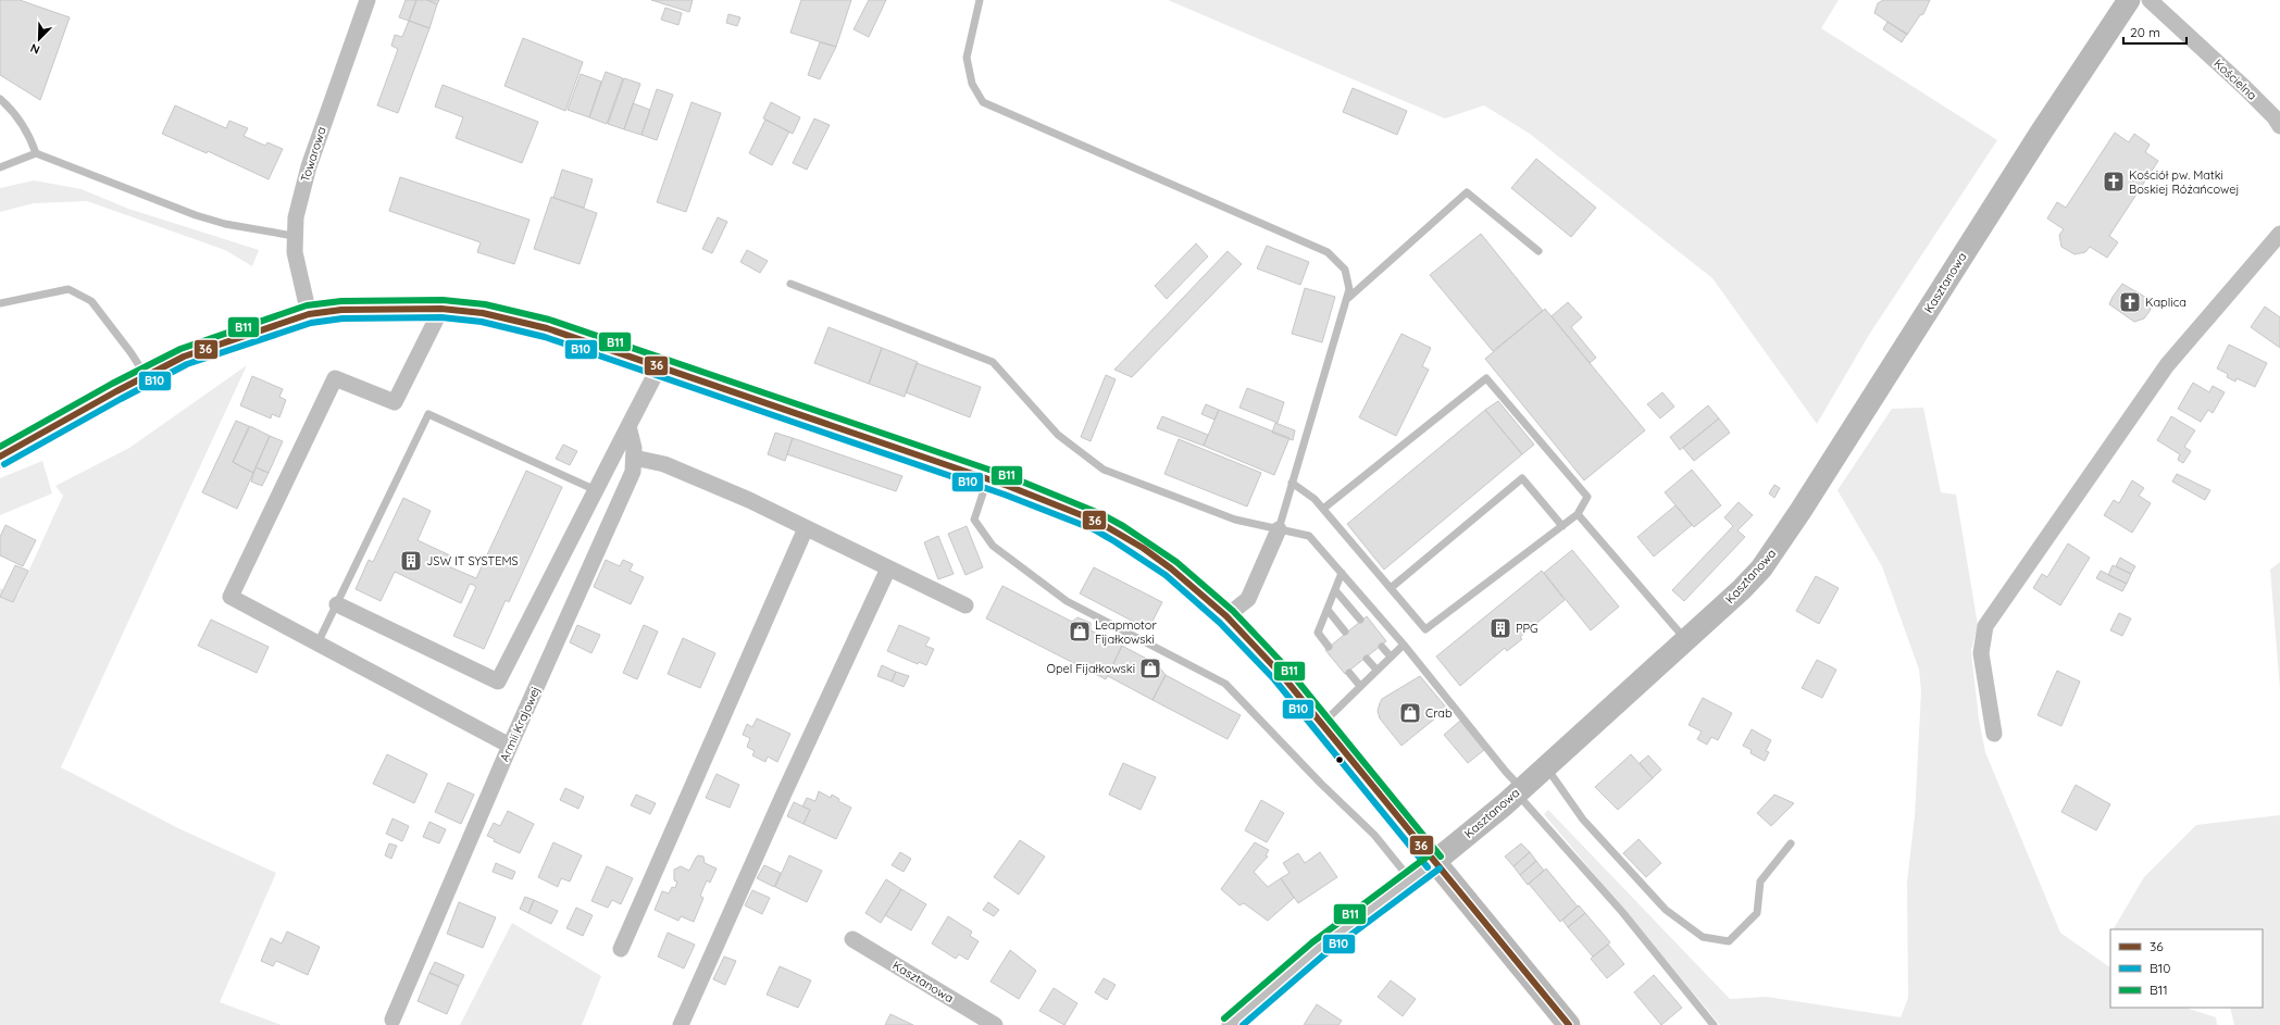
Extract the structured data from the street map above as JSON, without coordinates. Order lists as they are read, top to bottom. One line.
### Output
{"streets":{"street":["Kościelna","Towarowa","Kasztanowa","Armii Krajowej"]},"places":{"church":["Kościół pw. Matki Boskiej Różańcowej","Kaplica"],"building":["JSW IT SYSTEMS","PPG"],"shop":["Leapmotor Fijałkowski","Opel Fijałkowski","Crab"]},"lines":["transit line B11","transit line 36","transit line B10"],"legend":["36","B10","B11"],"scale_bar":"20 m","north":"bottom left"}
